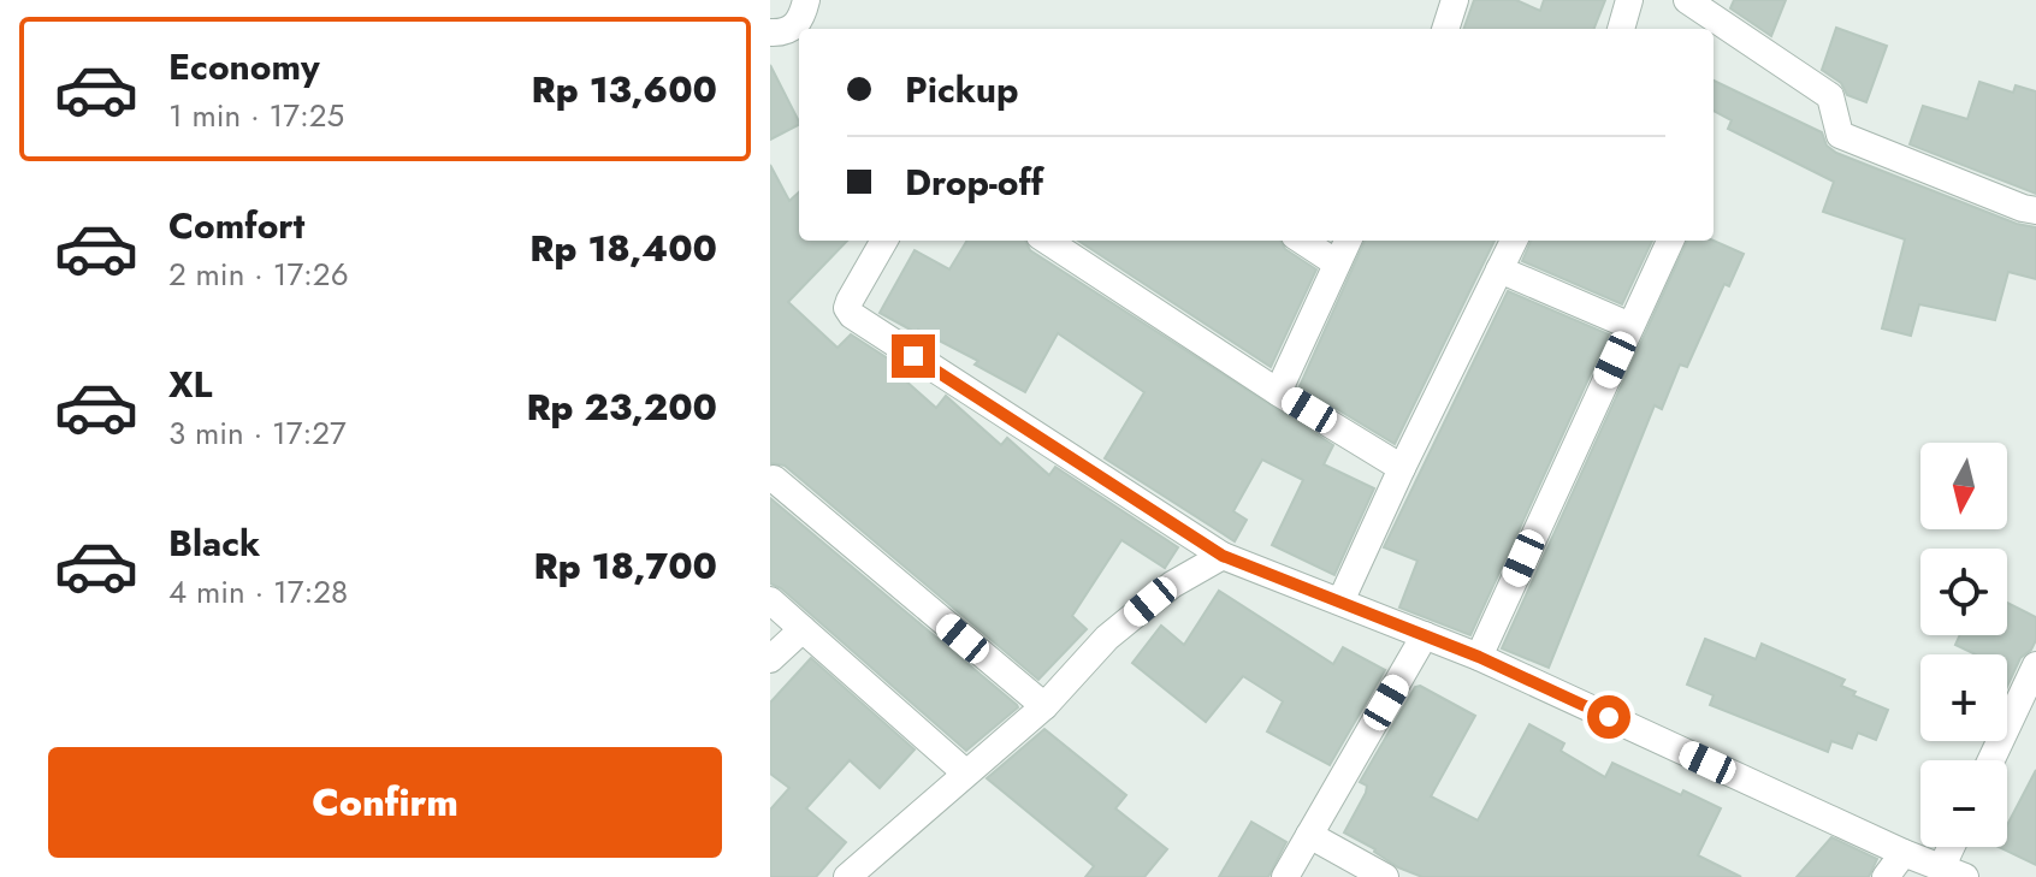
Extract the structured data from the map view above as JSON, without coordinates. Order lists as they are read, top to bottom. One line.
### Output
{"north":"bottom","page":{"list":[{"name":"Economy","note":"1 min · 17:25","value":"Rp 13,600"},{"name":"Comfort","note":"2 min · 17:26","value":"Rp 18,400"},{"name":"XL","note":"3 min · 17:27","value":"Rp 23,200"},{"name":"Black","note":"4 min · 17:28","value":"Rp 18,700"}],"banner":["Pickup","Drop-off"],"map_buttons":["+","−"],"buttons":"Confirm"}}
